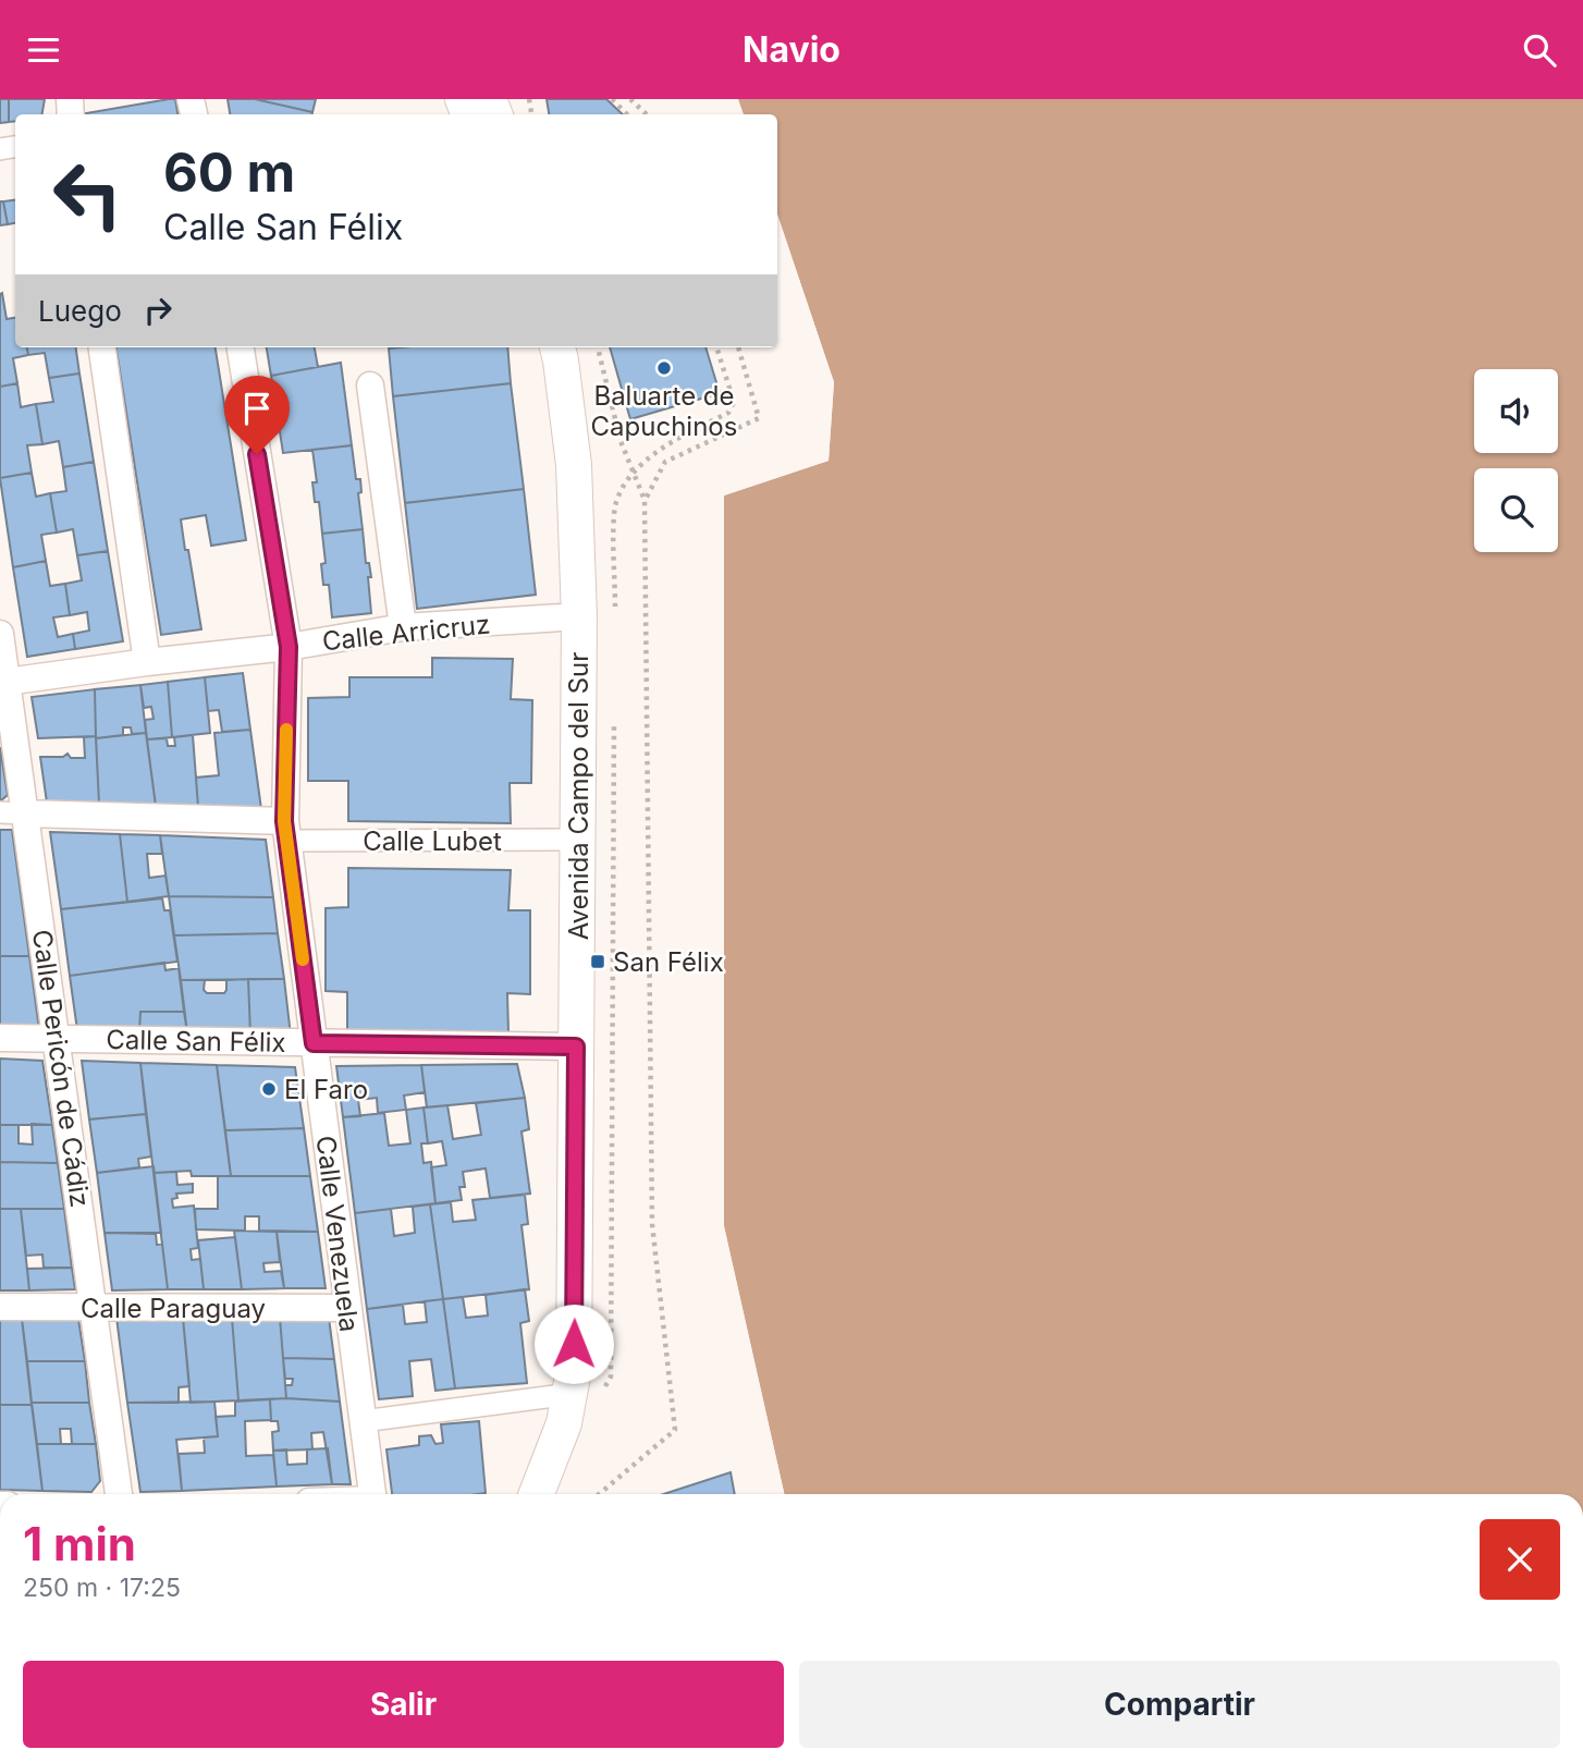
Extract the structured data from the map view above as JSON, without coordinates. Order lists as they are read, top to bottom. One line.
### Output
{"streets":{"street":["Calle Arricruz","Avenida Campo del Sur","Calle Lubet","Calle San Félix","Calle Pericón de Cádiz","Calle Venezuela","Calle Paraguay"]},"crossings":[["Calle Arricruz","Avenida Campo del Sur"],["Calle Arricruz","Calle Pericón de Cádiz"],["Calle Arricruz","Calle Venezuela"],["Avenida Campo del Sur","Calle Lubet"],["Avenida Campo del Sur","Calle San Félix"],["Calle Lubet","Calle Pericón de Cádiz"],["Calle Lubet","Calle Venezuela"],["Calle San Félix","Calle Pericón de Cádiz"],["Calle San Félix","Calle Venezuela"],["Calle Pericón de Cádiz","Calle Paraguay"],["Calle Venezuela","Calle Paraguay"]],"places":{"other":["Baluarte de Capuchinos","El Faro"],"transit":["San Félix"]},"page":{"header":"Navio","turn":["60 m","Calle San Félix"],"then":"Luego","heading":["1 min","250 m · 17:25"],"buttons":["Salir","Compartir"]}}
